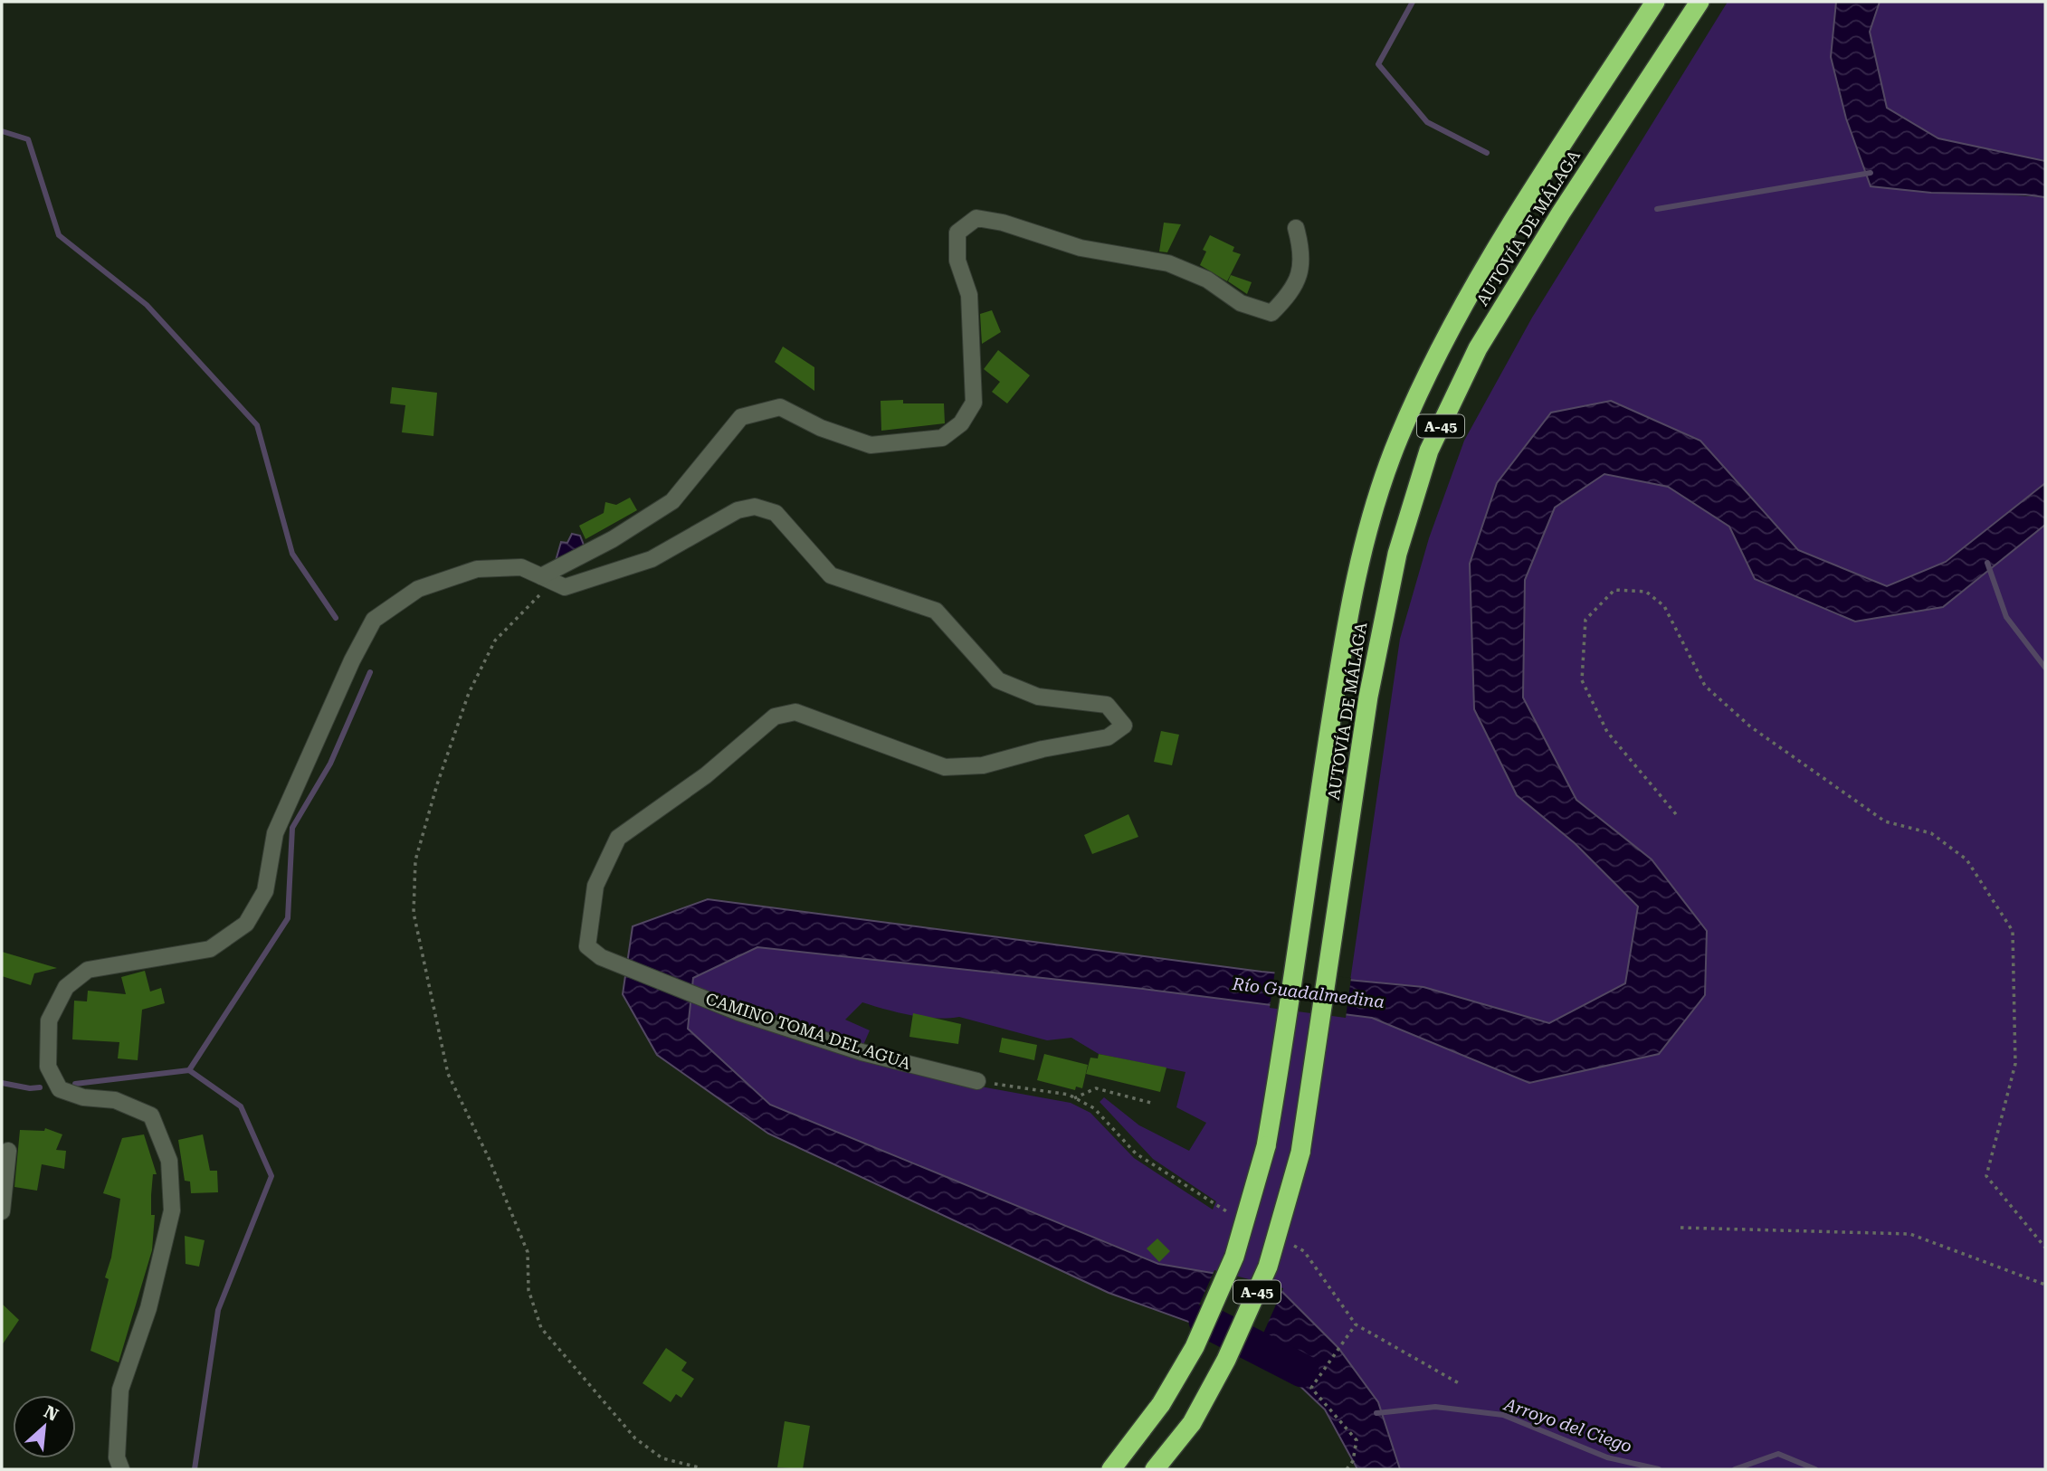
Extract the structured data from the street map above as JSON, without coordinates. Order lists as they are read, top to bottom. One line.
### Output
{"streets":{"highway":["AUTOVÍA DE MÁLAGA","A-45"],"street":["CAMINO TOMA DEL AGUA"]},"water":["Río Guadalmedina","Arroyo del Ciego"],"north":"top right"}
